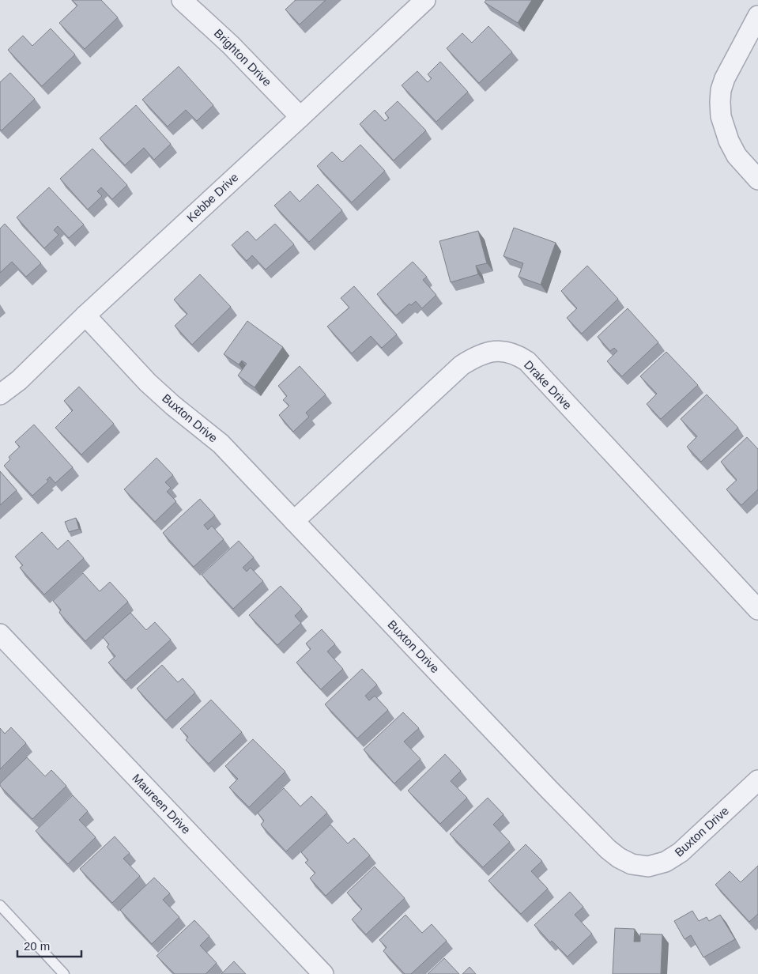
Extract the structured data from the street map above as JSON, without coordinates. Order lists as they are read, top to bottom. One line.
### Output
{"streets":{"street":["Brighton Drive","Kebbe Drive","Drake Drive","Buxton Drive","Maureen Drive"]},"crossings":[["Brighton Drive","Kebbe Drive"],["Kebbe Drive","Buxton Drive"],["Drake Drive","Buxton Drive"]],"scale_bar":"20 m"}
